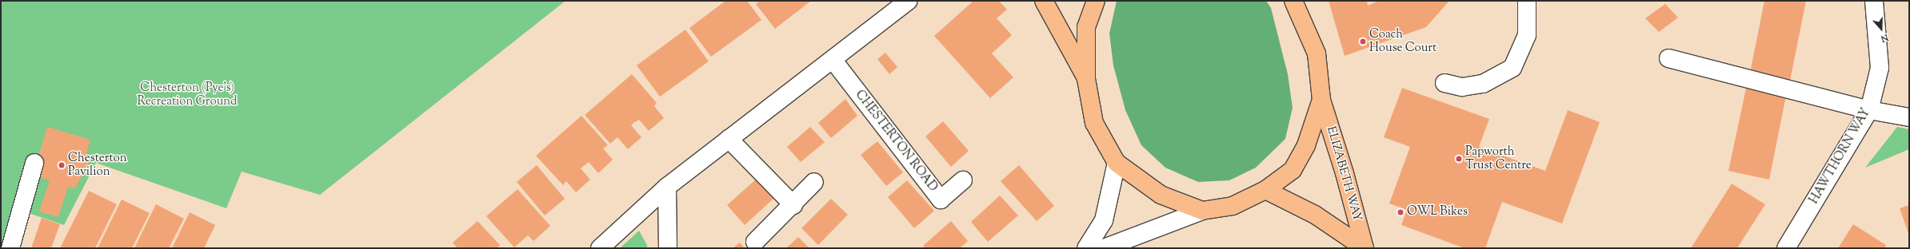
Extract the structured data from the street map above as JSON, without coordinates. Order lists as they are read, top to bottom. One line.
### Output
{"streets":{"main road":["ELIZABETH WAY"],"street":["CHESTERTON ROAD","HAWTHORN WAY"]},"parks":["Chesterton (Pye's) Recreation Ground"],"places":["Coach House Court","Papworth Trust Centre","Chesterton Pavilion","OWL Bikes"],"north":"bottom"}
